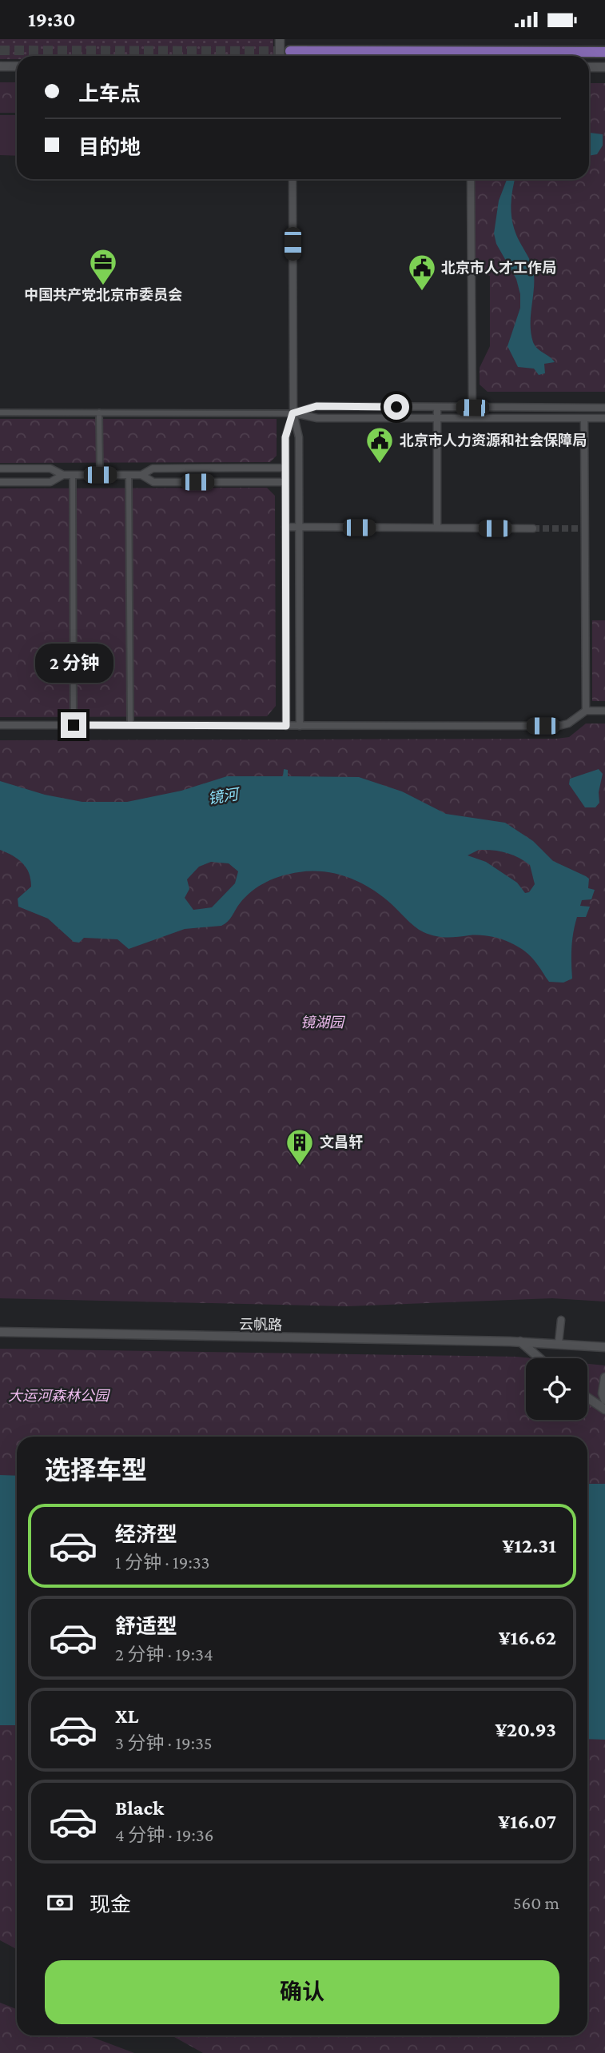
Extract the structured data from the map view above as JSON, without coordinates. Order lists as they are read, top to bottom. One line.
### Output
{"streets":{"street":["云帆路"]},"water":["镜河"],"parks":["镜湖园","大运河森林公园"],"places":{"office":["中国共产党北京市委员会"],"public building":["北京市人才工作局","北京市人力资源和社会保障局"],"building":["文昌轩"]},"page":{"status":"19:30","banner":["上车点","目的地"],"bubble":"2 分钟","heading":"选择车型","list":[{"name":"经济型","note":"1 分钟 · 19:33","value":"¥12.31"},{"name":"舒适型","note":"2 分钟 · 19:34","value":"¥16.62"},{"name":"XL","note":"3 分钟 · 19:35","value":"¥20.93"},{"name":"Black","note":"4 分钟 · 19:36","value":"¥16.07"}],"pay":["现金","560 m"],"buttons":"确认"}}
